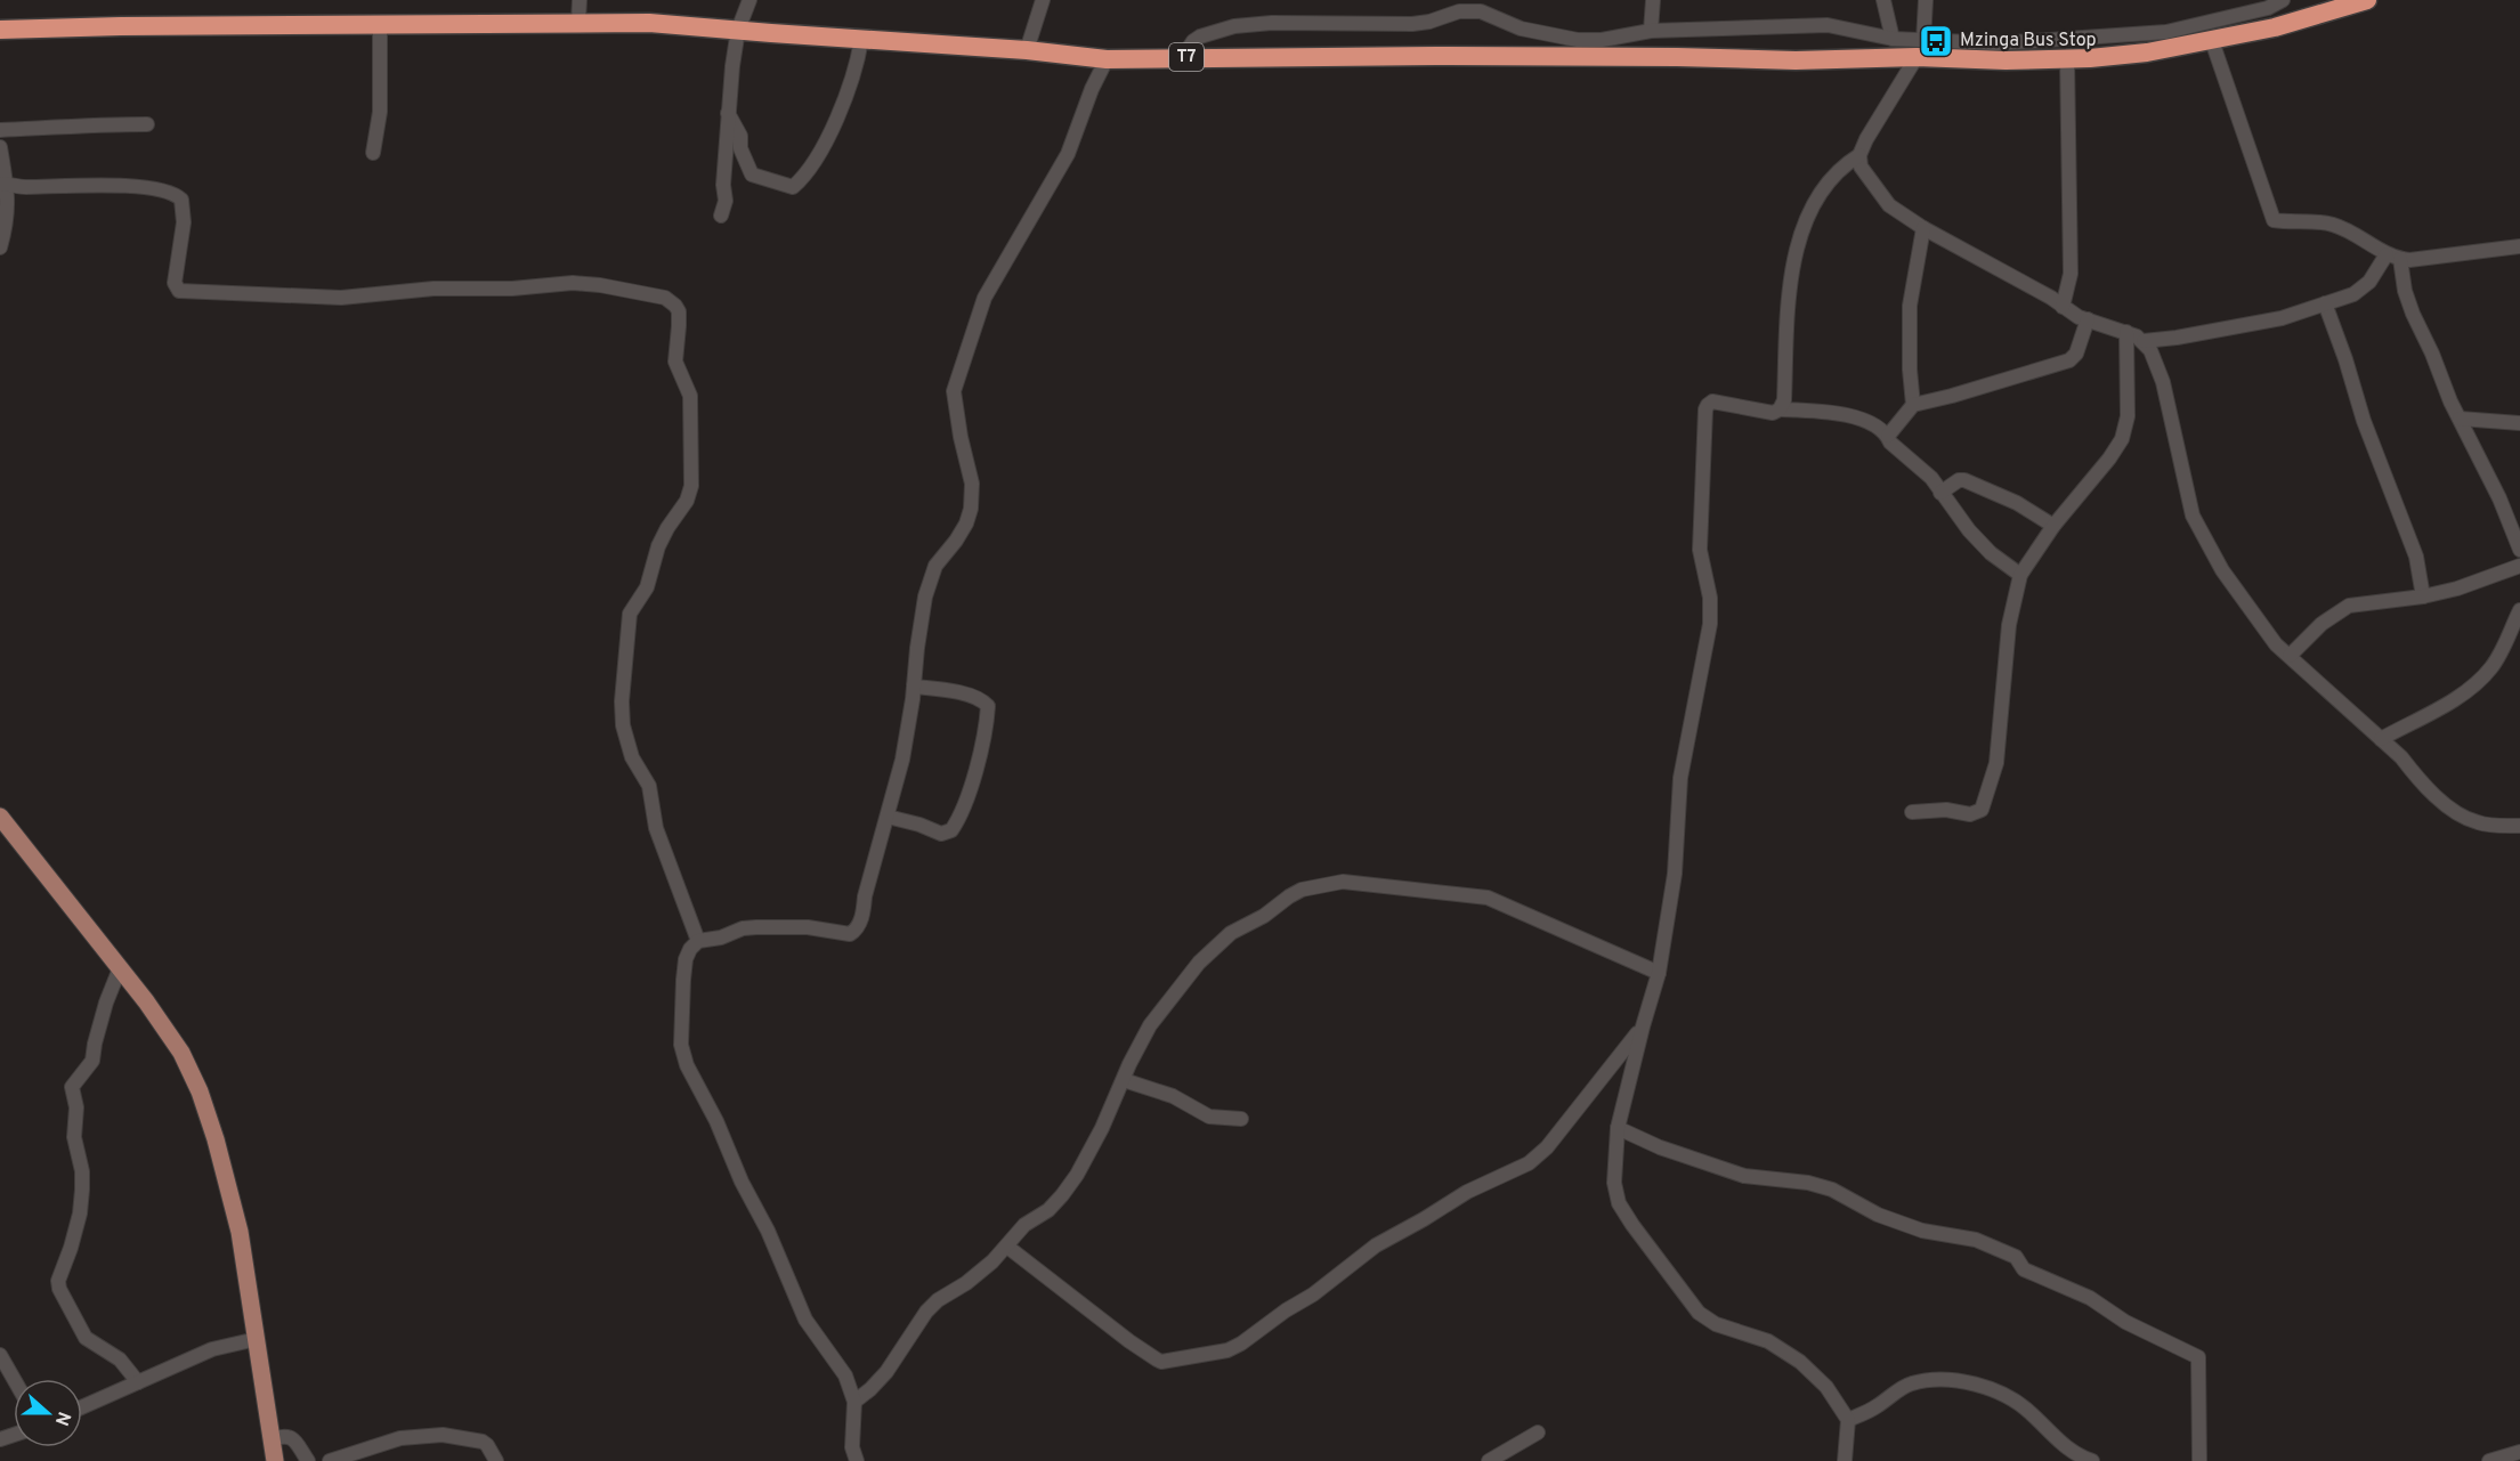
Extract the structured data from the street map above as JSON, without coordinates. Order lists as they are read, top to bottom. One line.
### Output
{"streets":{"highway":["T7"]},"places":{"bus stop":["Mzinga Bus Stop"]},"north":"right"}
